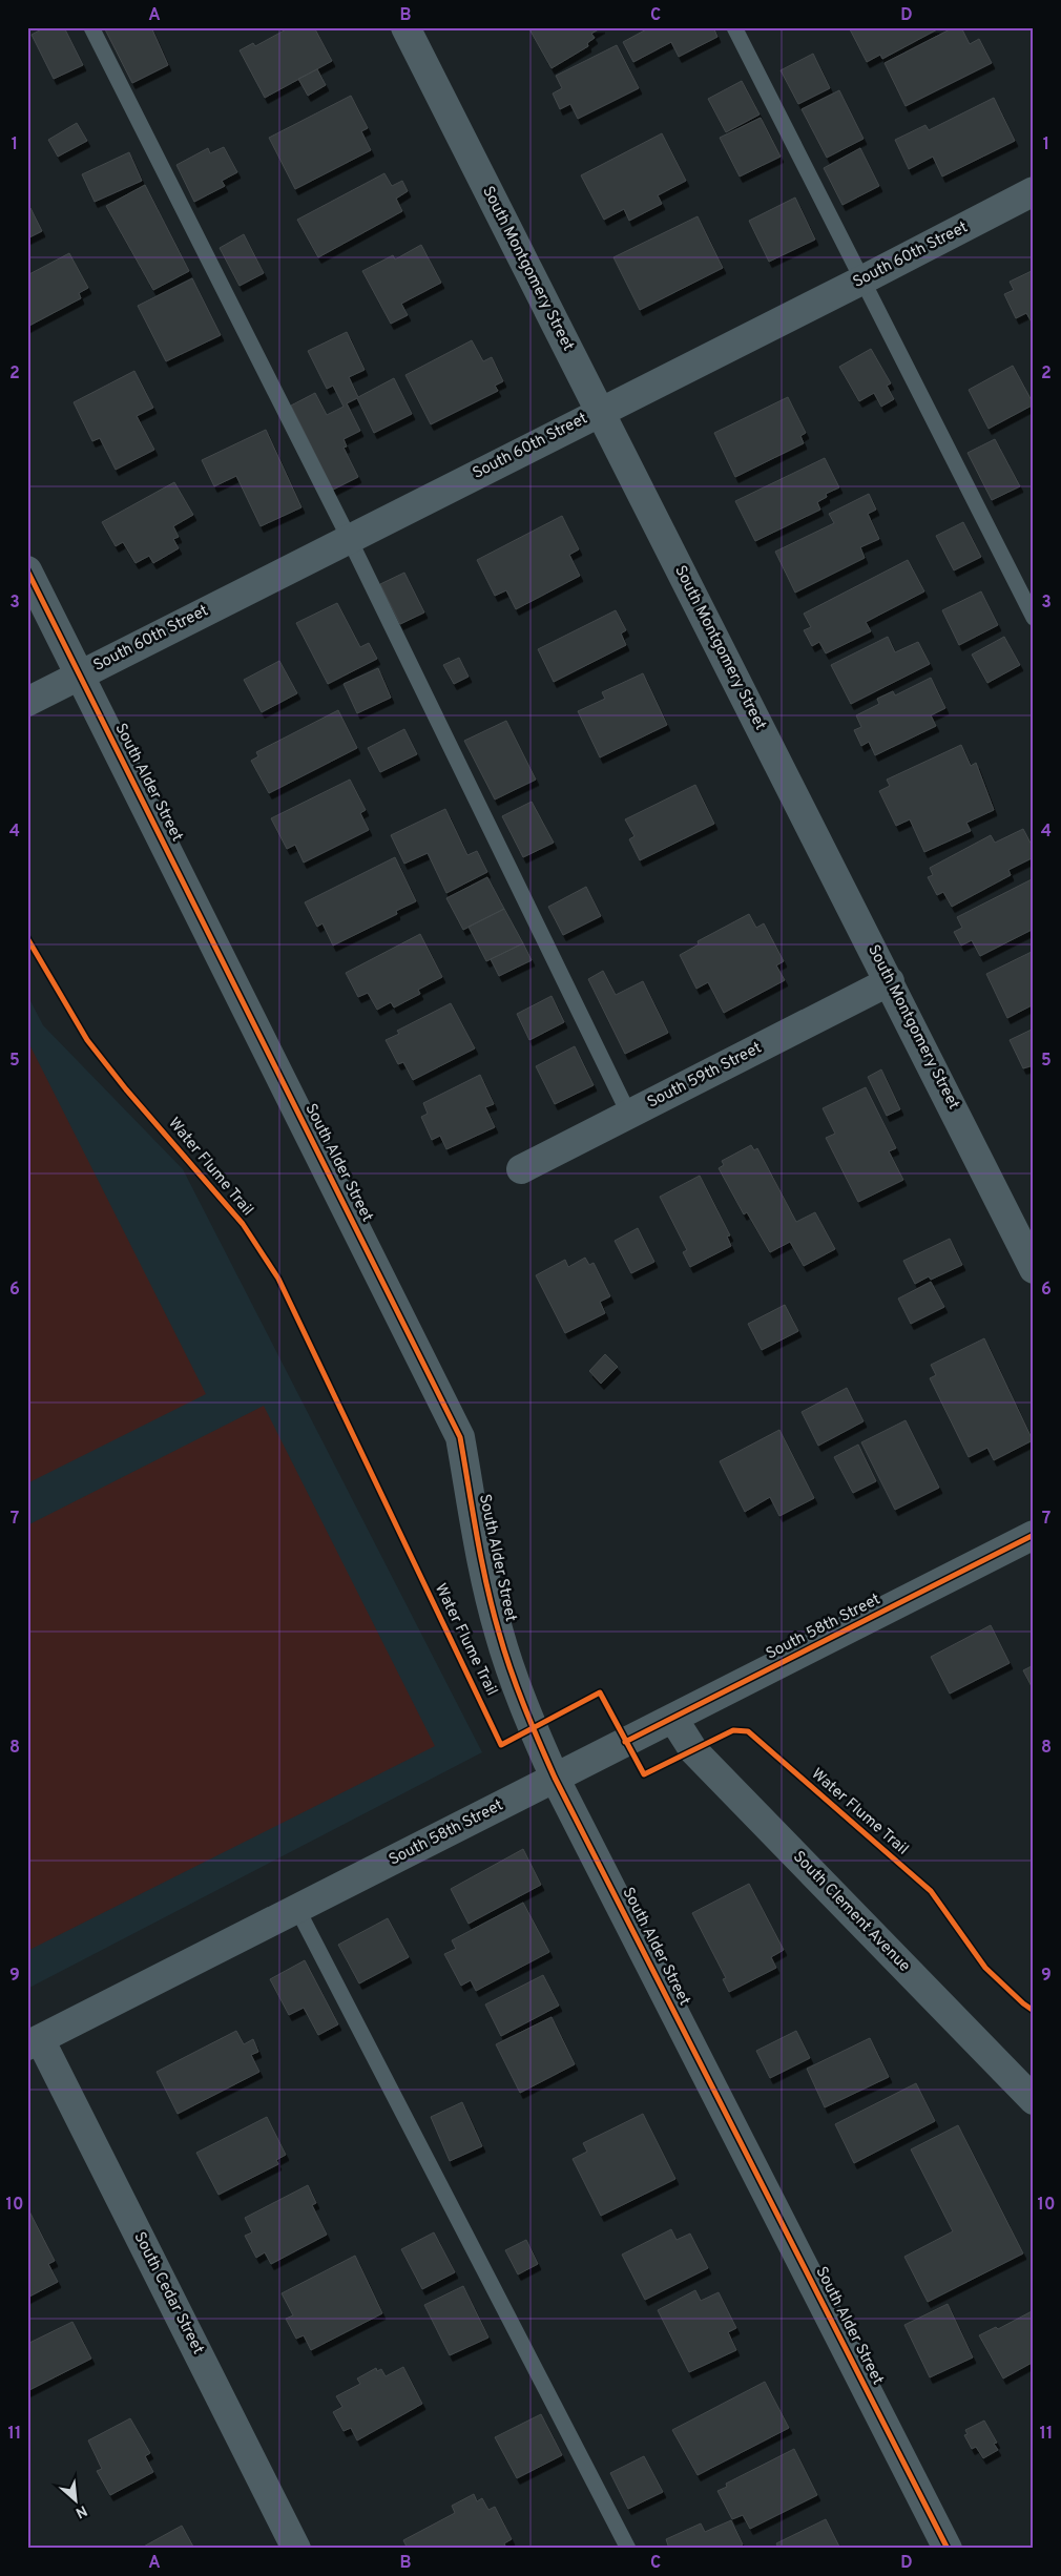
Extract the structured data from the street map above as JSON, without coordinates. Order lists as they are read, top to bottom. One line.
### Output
{"streets":{"street":["South 60th Street","South Montgomery Street","South Alder Street","South 59th Street","South 58th Street","South Clement Avenue","South Cedar Street"],"cycle path":["Water Flume Trail"]},"crossings":[["South 60th Street","South Montgomery Street"],["South 60th Street","South Alder Street"],["South Montgomery Street","South 59th Street"],["South Alder Street","South 58th Street"],["South 58th Street","South Clement Avenue"],["South 58th Street","South Cedar Street"]],"north":"bottom right","grid":{"columns":["A","B","C","D"],"rows":["1","2","3","4","5","6","7","8","9","10","11"]}}
